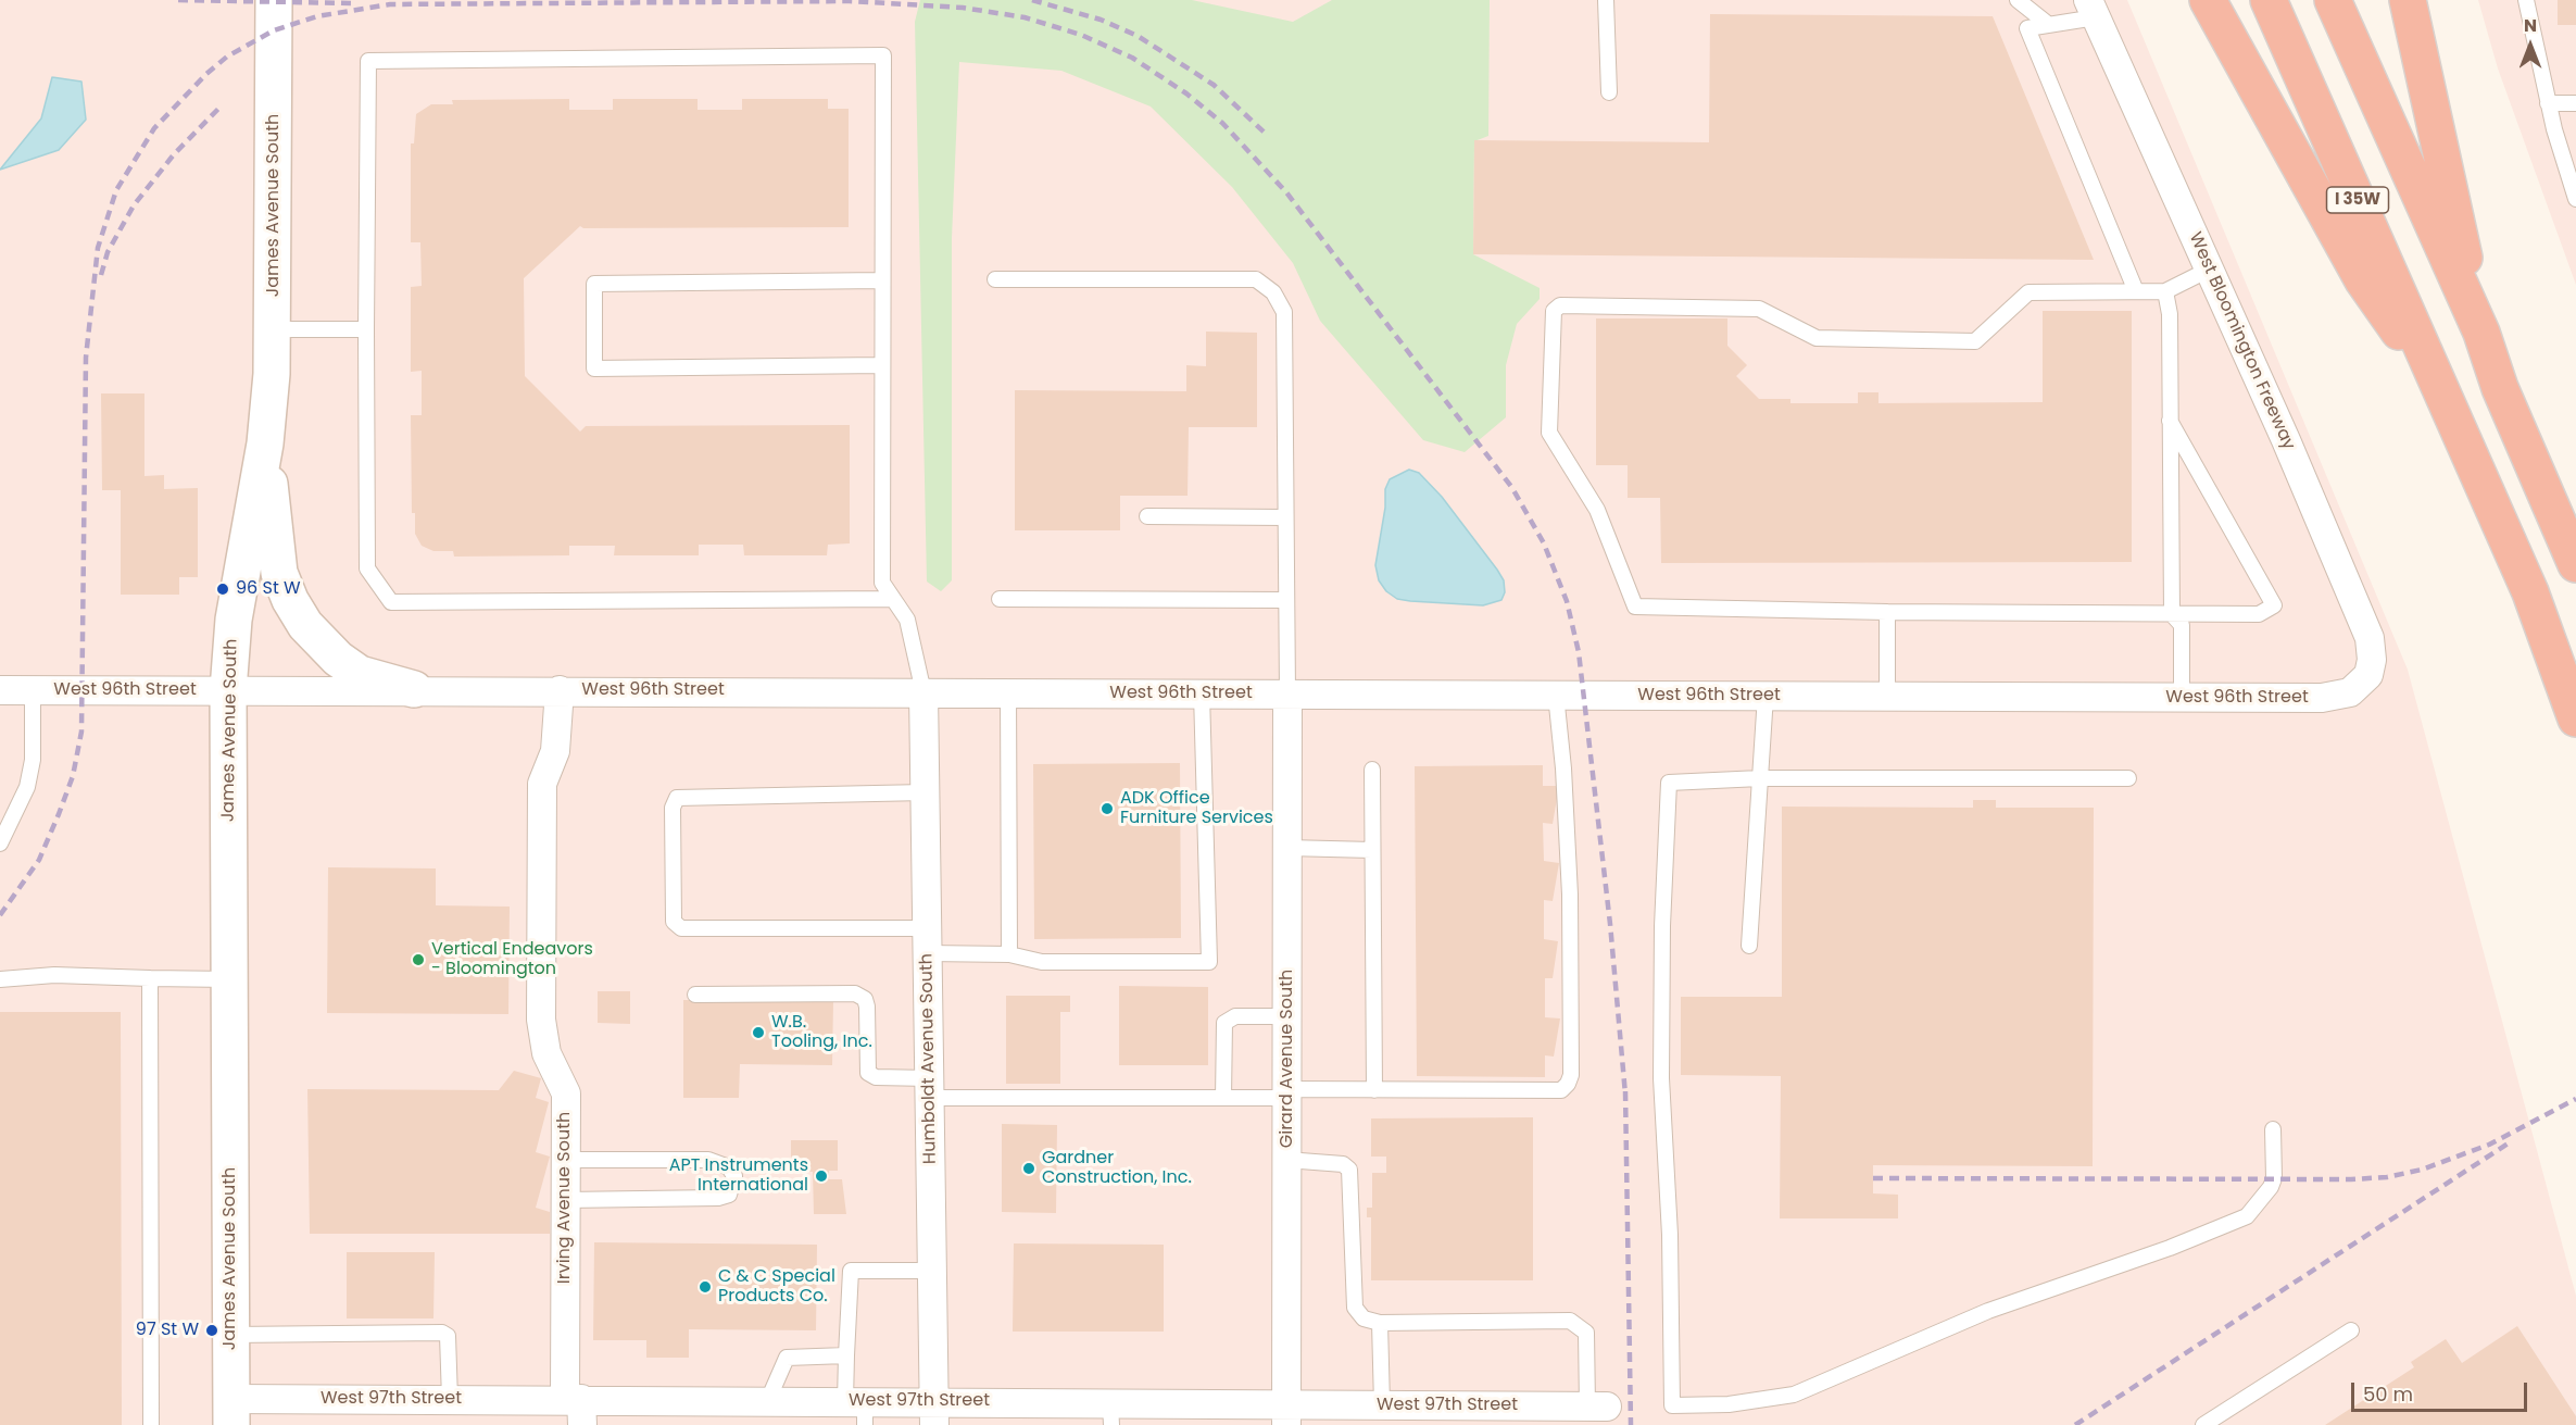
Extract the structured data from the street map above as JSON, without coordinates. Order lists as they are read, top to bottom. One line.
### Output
{"streets":{"highway":["I 35W"],"street":["James Avenue South","West Bloomington Freeway","West 96th Street","Humboldt Avenue South","Girard Avenue South","Irving Avenue South","West 97th Street"]},"crossings":[["James Avenue South","West 96th Street"],["James Avenue South","West 97th Street"],["West Bloomington Freeway","West 96th Street"],["West 96th Street","Humboldt Avenue South"],["West 96th Street","Girard Avenue South"],["West 96th Street","Irving Avenue South"],["Humboldt Avenue South","West 97th Street"],["Girard Avenue South","West 97th Street"],["Irving Avenue South","West 97th Street"]],"places":["96 St W","ADK Office Furniture Services","Vertical Endeavors - Bloomington","W.B. Tooling, Inc.","Gardner Construction, Inc.","APT Instruments International","C & C Special Products Co.","97 St W"],"scale_bar":"50 m","north":"top"}
